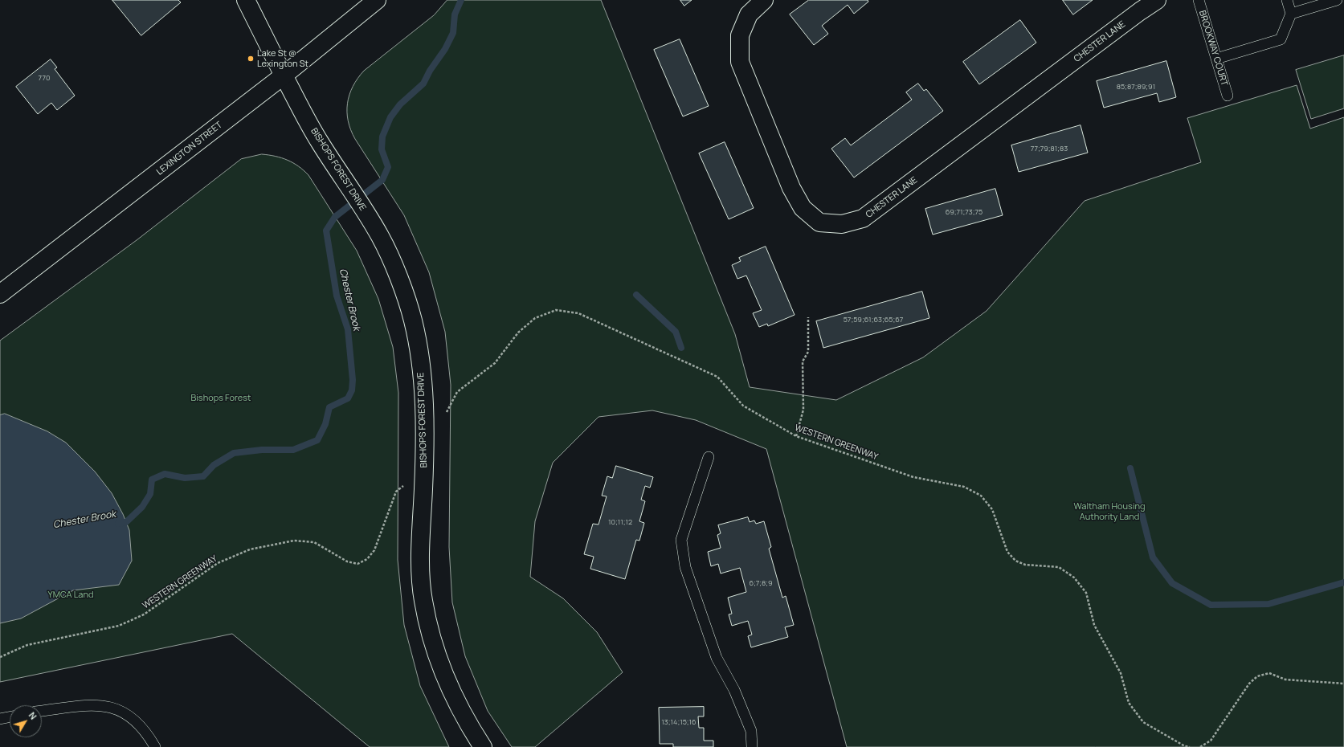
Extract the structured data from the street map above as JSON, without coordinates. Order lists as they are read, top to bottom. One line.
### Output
{"streets":{"street":["CHESTER LANE","LEXINGTON STREET","BISHOPS FOREST DRIVE"],"lane":["BROOKWAY COURT"],"path":["WESTERN GREENWAY"]},"crossings":[["LEXINGTON STREET","BISHOPS FOREST DRIVE"]],"water":["Chester Brook"],"parks":["Bishops Forest","Waltham Housing Authority Land","YMCA Land"],"places":["Lake St @ Lexington St"],"house_numbers":["770","85;87;89;91","77;79;81;83","69;71;73;75","57;59;61;63;65;67","10;11;12","6;7;8;9","13;14;15;16"],"north":"top right"}
